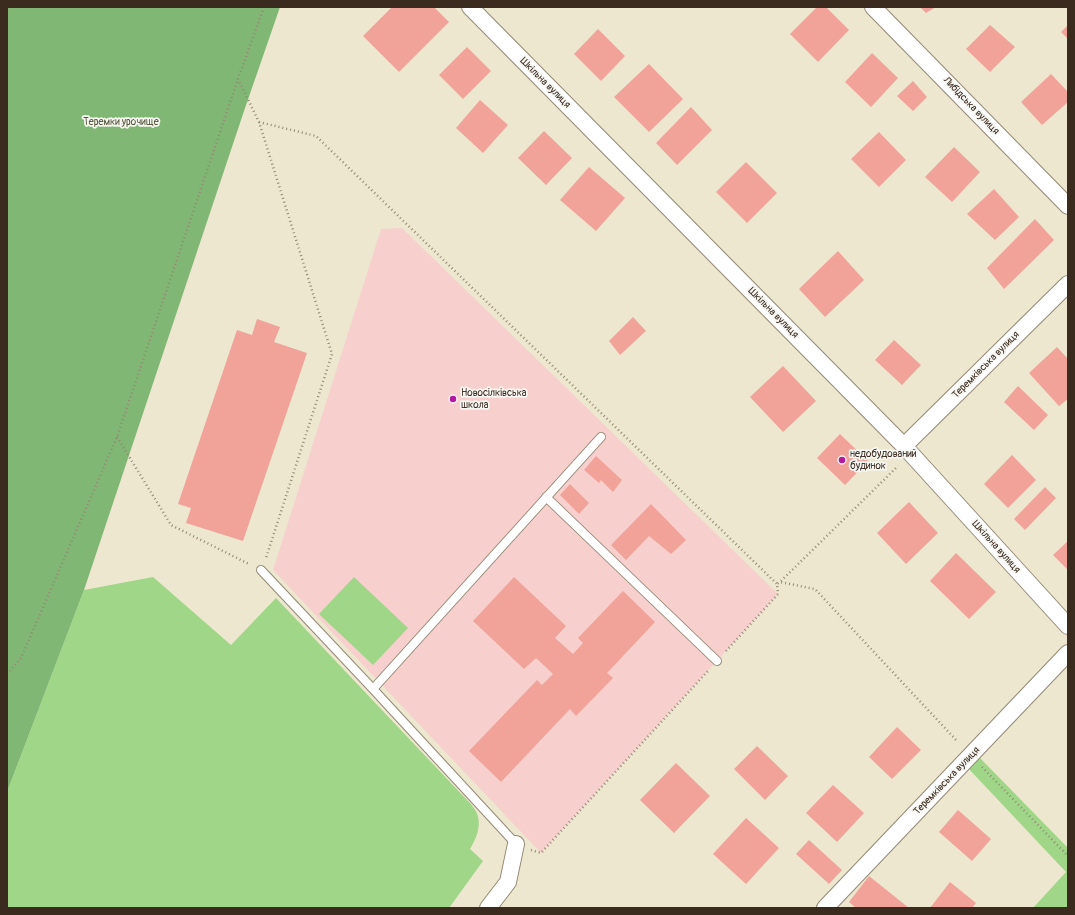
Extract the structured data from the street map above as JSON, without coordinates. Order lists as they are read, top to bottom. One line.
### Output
{"streets":{"street":["Шкільна вулиця","Либідська вулиця","Теремківська вулиця"]},"crossings":[["Шкільна вулиця","Теремківська вулиця"]],"parks":["Теремки урочище"],"places":["Новосілківська школа","недобудований будинок"]}
